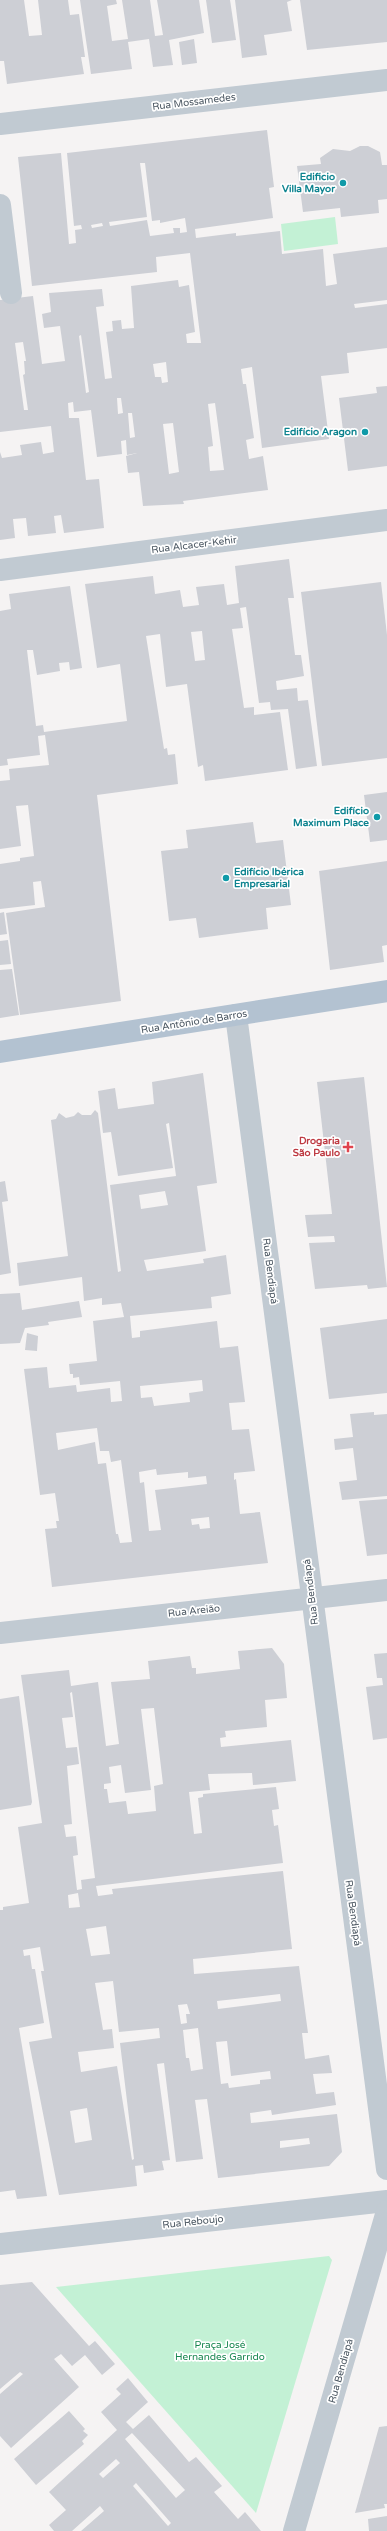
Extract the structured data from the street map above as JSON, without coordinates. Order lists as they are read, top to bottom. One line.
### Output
{"streets":{"main road":["Rua Antônio de Barros"],"street":["Rua Mossamedes","Rua Alcacer-Kehir","Rua Bendiapá","Rua Areião","Rua Reboujo"]},"crossings":[["Rua Antônio de Barros","Rua Bendiapá"],["Rua Bendiapá","Rua Areião"]],"parks":["Praça José Hernandes Garrido"],"places":{"other":["Edificio Villa Mayor","Edifício Aragon","Edifício Maximum Place","Edifício Ibérica Empresarial"],"health":["Drogaria São Paulo"]}}
